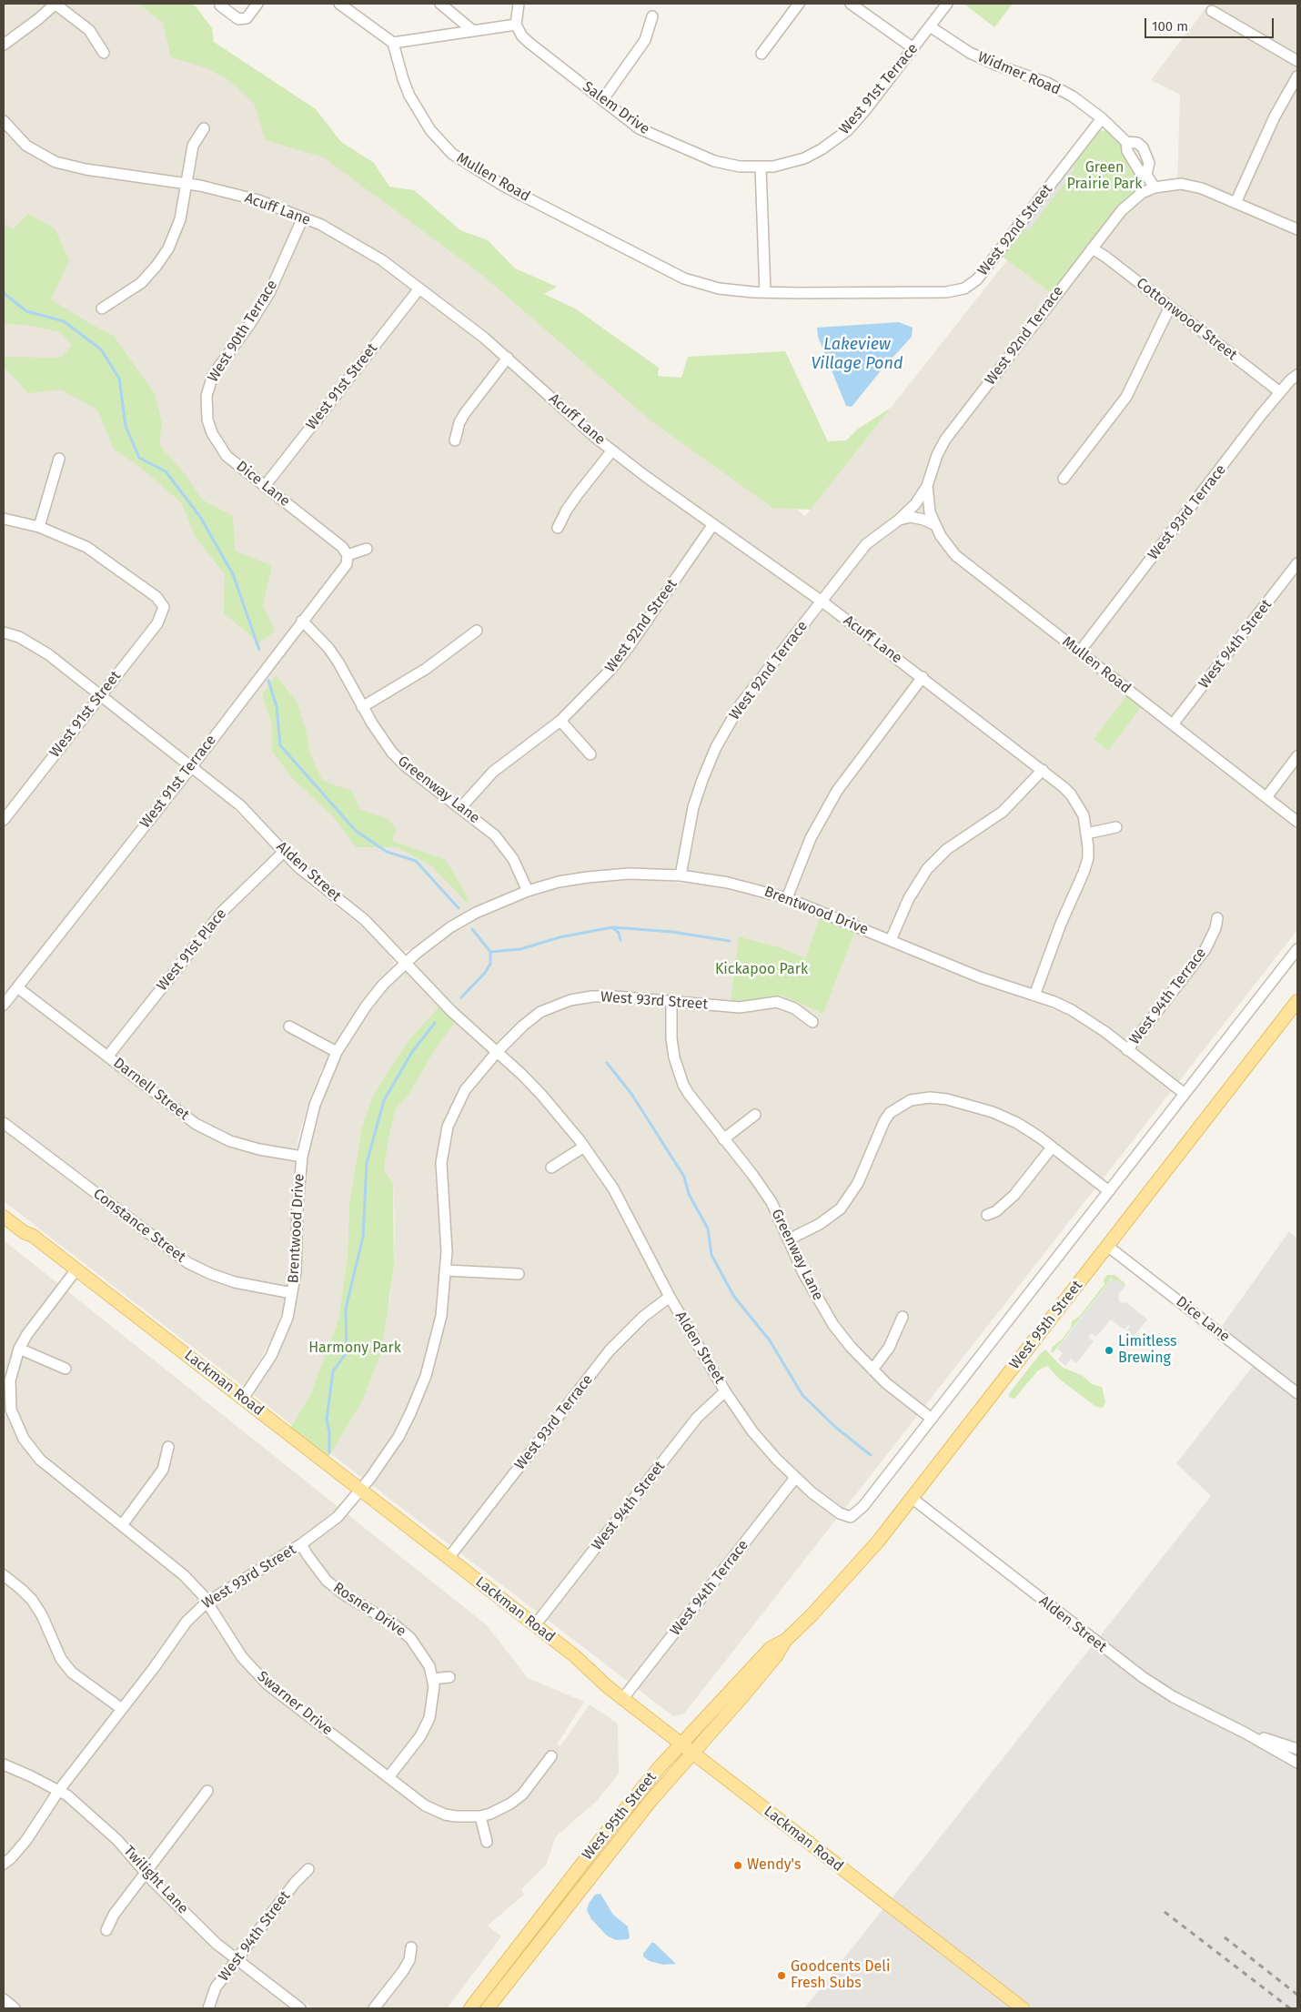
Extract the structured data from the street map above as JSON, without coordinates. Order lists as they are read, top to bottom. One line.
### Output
{"streets":{"main road":["West 95th Street","Lackman Road"],"street":["Widmer Road","West 91st Terrace","Salem Drive","Mullen Road","Acuff Lane","West 92nd Street","Cottonwood Street","West 90th Terrace","West 92nd Terrace","West 91st Street","Dice Lane","West 93rd Terrace","West 94th Street","Greenway Lane","Alden Street","Brentwood Drive","West 91st Place","West 94th Terrace","West 93rd Street","Darnell Street","Constance Street","Rosner Drive","Swarner Drive","Twilight Lane"]},"crossings":[["Widmer Road","West 91st Terrace"],["Widmer Road","West 92nd Street"],["Widmer Road","West 92nd Terrace"],["West 91st Terrace","Salem Drive"],["West 91st Terrace","Dice Lane"],["West 91st Terrace","Greenway Lane"],["West 91st Terrace","Alden Street"],["West 91st Terrace","Darnell Street"],["Mullen Road","West 92nd Street"],["Mullen Road","West 92nd Terrace"],["Mullen Road","West 93rd Terrace"],["Mullen Road","West 94th Street"],["Acuff Lane","West 92nd Street"],["Acuff Lane","West 90th Terrace"],["Acuff Lane","West 92nd Terrace"],["Acuff Lane","West 91st Street"],["Acuff Lane","Brentwood Drive"],["West 92nd Street","Greenway Lane"],["Cottonwood Street","West 92nd Terrace"],["Cottonwood Street","West 93rd Terrace"],["West 90th Terrace","Dice Lane"],["West 92nd Terrace","Brentwood Drive"],["West 91st Street","Dice Lane"],["West 91st Street","Alden Street"],["Dice Lane","West 95th Street"],["West 93rd Terrace","Alden Street"],["West 93rd Terrace","Lackman Road"],["West 94th Street","Alden Street"],["West 94th Street","Lackman Road"],["West 94th Street","Twilight Lane"],["Greenway Lane","Alden Street"],["Greenway Lane","Brentwood Drive"],["Greenway Lane","West 93rd Street"],["Alden Street","Brentwood Drive"],["Alden Street","West 91st Place"],["Alden Street","West 94th Terrace"],["Alden Street","West 93rd Street"],["Alden Street","West 95th Street"],["Brentwood Drive","West 94th Terrace"],["Brentwood Drive","Darnell Street"],["Brentwood Drive","Constance Street"],["Brentwood Drive","Lackman Road"],["West 91st Place","Darnell Street"],["West 94th Terrace","Lackman Road"],["West 93rd Street","Lackman Road"],["West 93rd Street","Rosner Drive"],["West 93rd Street","Swarner Drive"],["West 93rd Street","Twilight Lane"],["West 95th Street","Lackman Road"],["Lackman Road","Swarner Drive"],["Rosner Drive","Swarner Drive"]],"water":["Lakeview Village Pond"],"parks":["Green Prairie Park","Kickapoo Park","Harmony Park"],"places":["Limitless Brewing","Wendy's","Goodcents Deli Fresh Subs"],"scale_bar":"100 m"}
